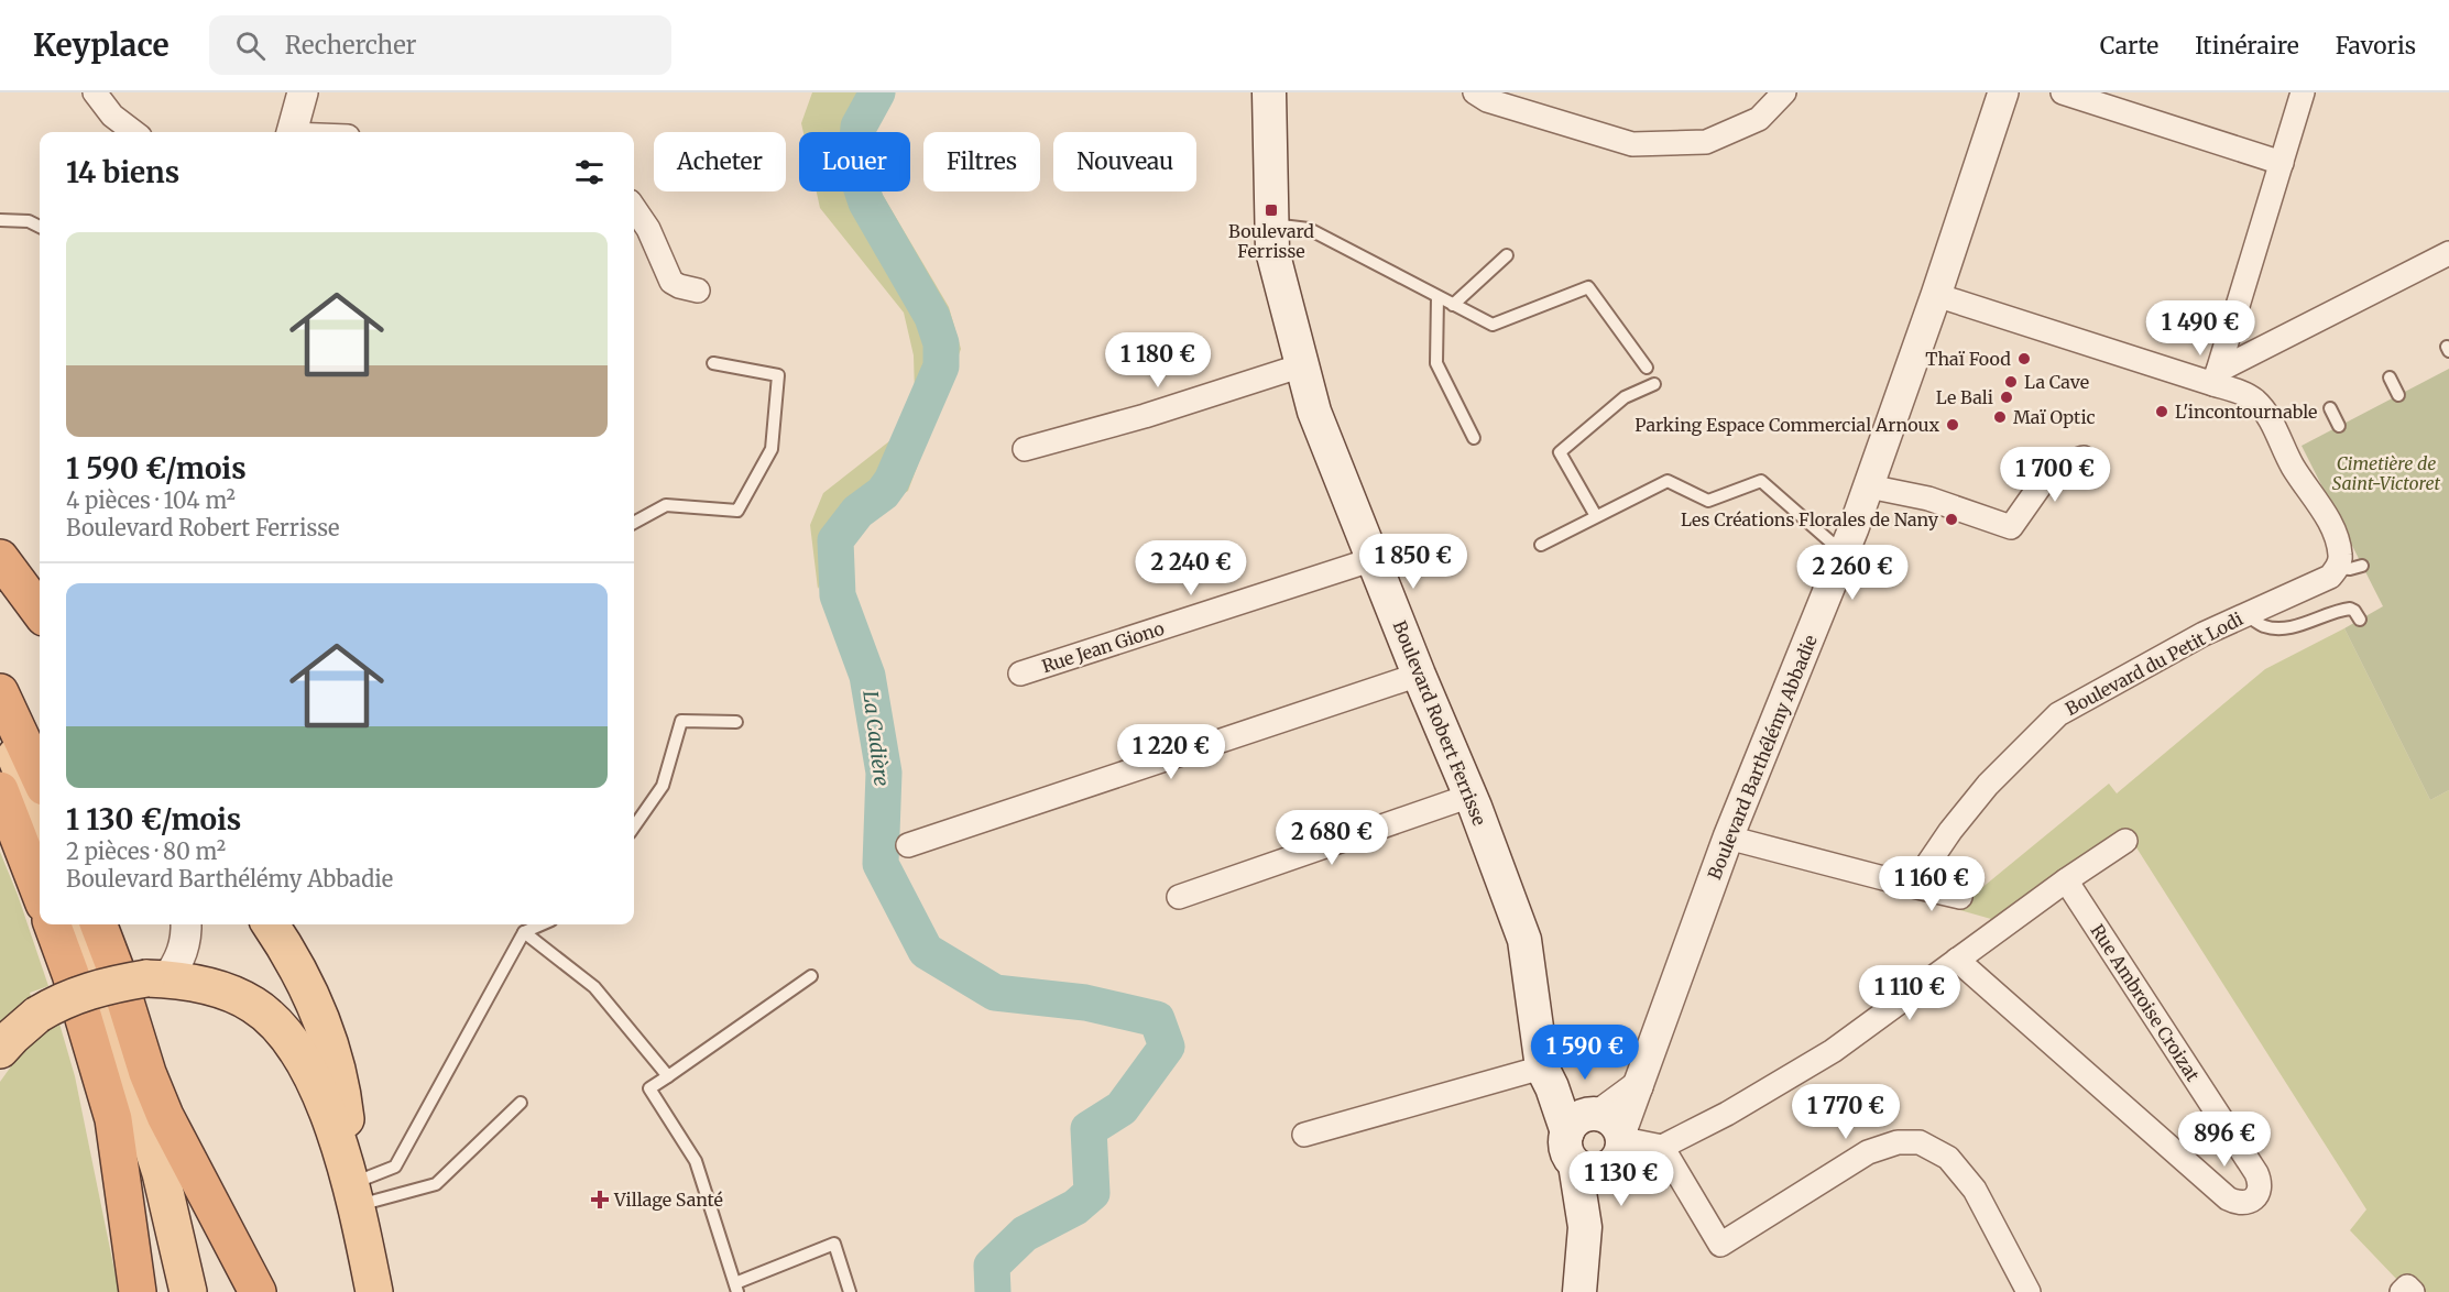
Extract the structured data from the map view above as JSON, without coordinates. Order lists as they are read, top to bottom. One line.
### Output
{"streets":{"main road":["Boulevard Robert Ferrisse","Boulevard Barthélémy Abbadie"],"street":["Rue Jean Giono","Boulevard du Petit Lodi","Rue Ambroise Croizat"]},"crossings":[["Rue Jean Giono","Boulevard Robert Ferrisse"]],"water":["La Cadière"],"parks":["Cimetière de Saint-Victoret"],"places":{"transit":["Boulevard Ferrisse"],"other":["Thaï Food","La Cave","Le Bali","L'incontournable","Maï Optic","Parking Espace Commercial Arnoux","Les Créations Florales de Nany"],"health":["Village Santé"]},"page":{"header":"Keyplace","search":"Rechercher","nav":["Carte","Itinéraire","Favoris"],"chip":["Acheter","Louer","Filtres","Nouveau"],"heading":"14 biens","list":[{"name":"1 590 €/mois","note":"4 pièces · 104 m² · Boulevard Robert Ferrisse"},{"name":"1 130 €/mois","note":"2 pièces · 80 m² · Boulevard Barthélémy Abbadie"}],"price":["1 490 €","1 180 €","1 700 €","1 850 €","2 240 €","2 260 €","1 220 €","2 680 €","1 160 €","1 110 €","1 590 €","1 770 €","896 €","1 130 €"]}}
